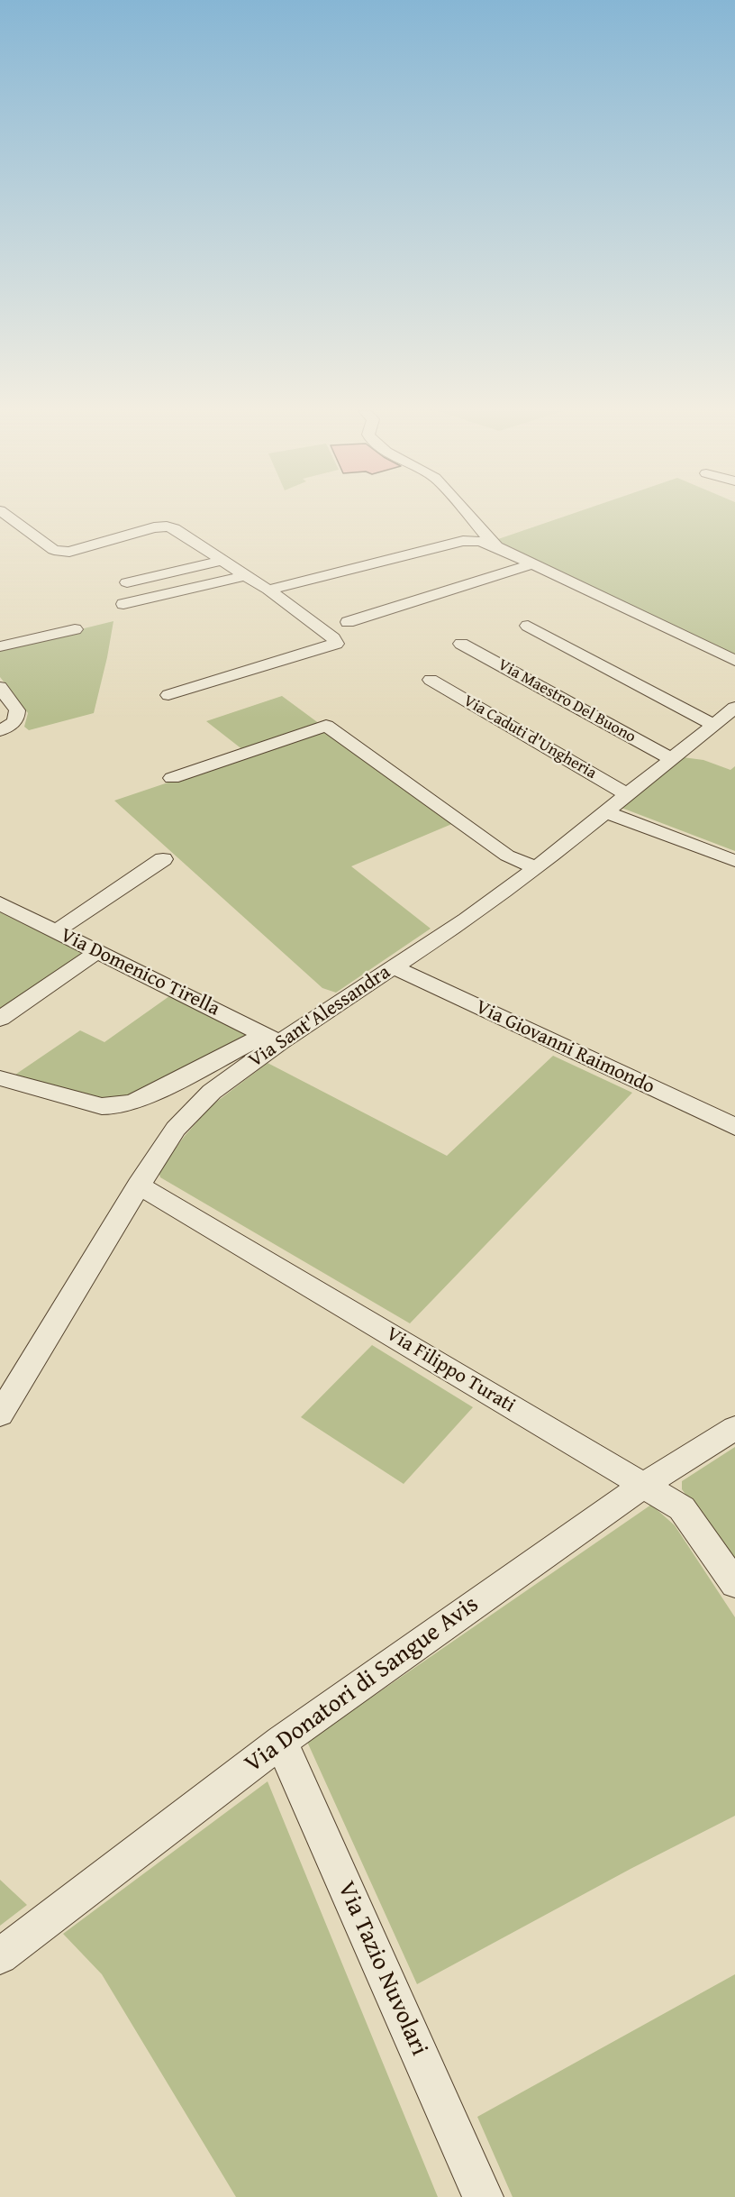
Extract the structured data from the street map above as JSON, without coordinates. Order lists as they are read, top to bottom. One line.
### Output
{"streets":{"street":["Via Maestro Del Buono","Via Caduti d'Ungheria","Via Domenico Tirella","Via Sant'Alessandra","Via Giovanni Raimondo","Via Filippo Turati","Via Donatori di Sangue Avis","Via Tazio Nuvolari"]},"crossings":[["Via Maestro Del Buono","Via Sant'Alessandra"],["Via Caduti d'Ungheria","Via Sant'Alessandra"],["Via Domenico Tirella","Via Sant'Alessandra"],["Via Sant'Alessandra","Via Giovanni Raimondo"],["Via Sant'Alessandra","Via Filippo Turati"],["Via Filippo Turati","Via Donatori di Sangue Avis"],["Via Donatori di Sangue Avis","Via Tazio Nuvolari"]]}
